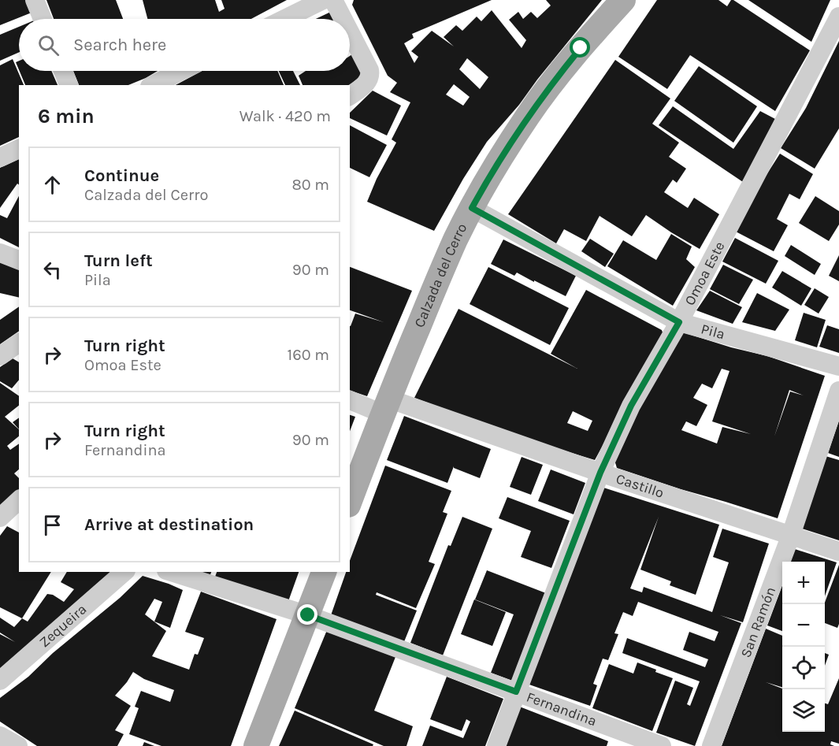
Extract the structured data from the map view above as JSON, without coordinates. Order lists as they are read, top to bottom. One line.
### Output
{"streets":{"main road":["Calzada del Cerro"],"street":["Omoa Este","Pila","Castillo","San Ramón","Zequeira","Fernandina"]},"crossings":[["Omoa Este","Pila"],["Omoa Este","Castillo"],["Omoa Este","Fernandina"],["Calzada del Cerro","Pila"],["Calzada del Cerro","Castillo"],["Castillo","San Ramón"]],"page":{"search":"Search here","heading":["6 min","Walk · 420 m"],"list":[["Continue","Calzada del Cerro","80 m"],["Turn left","Pila","90 m"],["Turn right","Omoa Este","160 m"],["Turn right","Fernandina","90 m"],"Arrive at destination"],"map_buttons":["+","−"]}}
